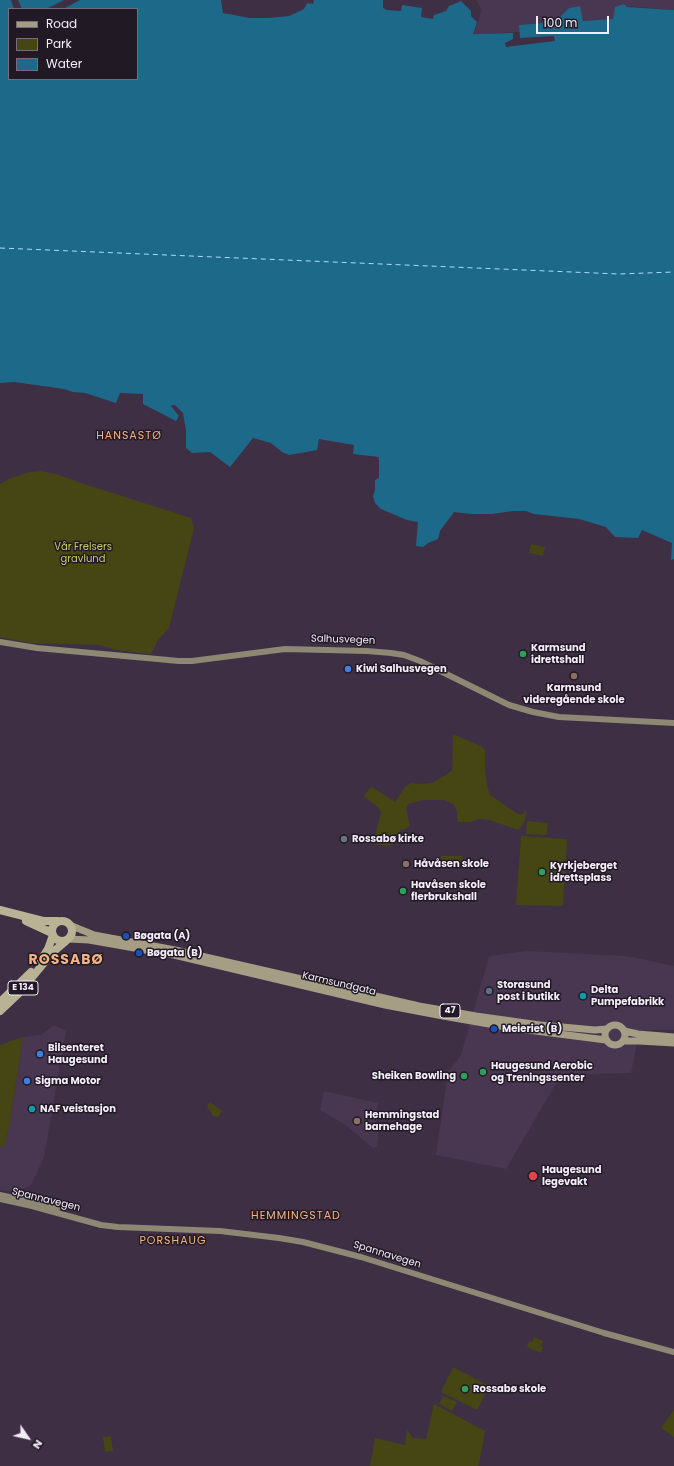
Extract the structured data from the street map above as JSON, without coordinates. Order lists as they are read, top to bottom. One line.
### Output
{"streets":{"highway":["E 134"],"main road":["Salhusvegen","Karmsundgata","47","Spannavegen"]},"crossings":[["Karmsundgata","E 134"],["Karmsundgata","47"]],"districts":["HANSASTØ","ROSSABØ","HEMMINGSTAD","PORSHAUG"],"parks":["Vår Frelsers gravlund"],"places":["Karmsund idrettshall","Kiwi Salhusvegen","Karmsund videregående skole","Rossabø kirke","Håvåsen skole","Kyrkjeberget idrettsplass","Havåsen skole flerbrukshall","Bøgata (A)","Bøgata (B)","Storasund post i butikk","Delta Pumpefabrikk","Meieriet (B)","Bilsenteret Haugesund","Haugesund Aerobic og Treningssenter","Sheiken Bowling","Sigma Motor","NAF veistasjon","Hemmingstad barnehage","Haugesund legevakt","Rossabø skole"],"legend":["Road","Park","Water"],"scale_bar":"100 m","north":"bottom right"}
